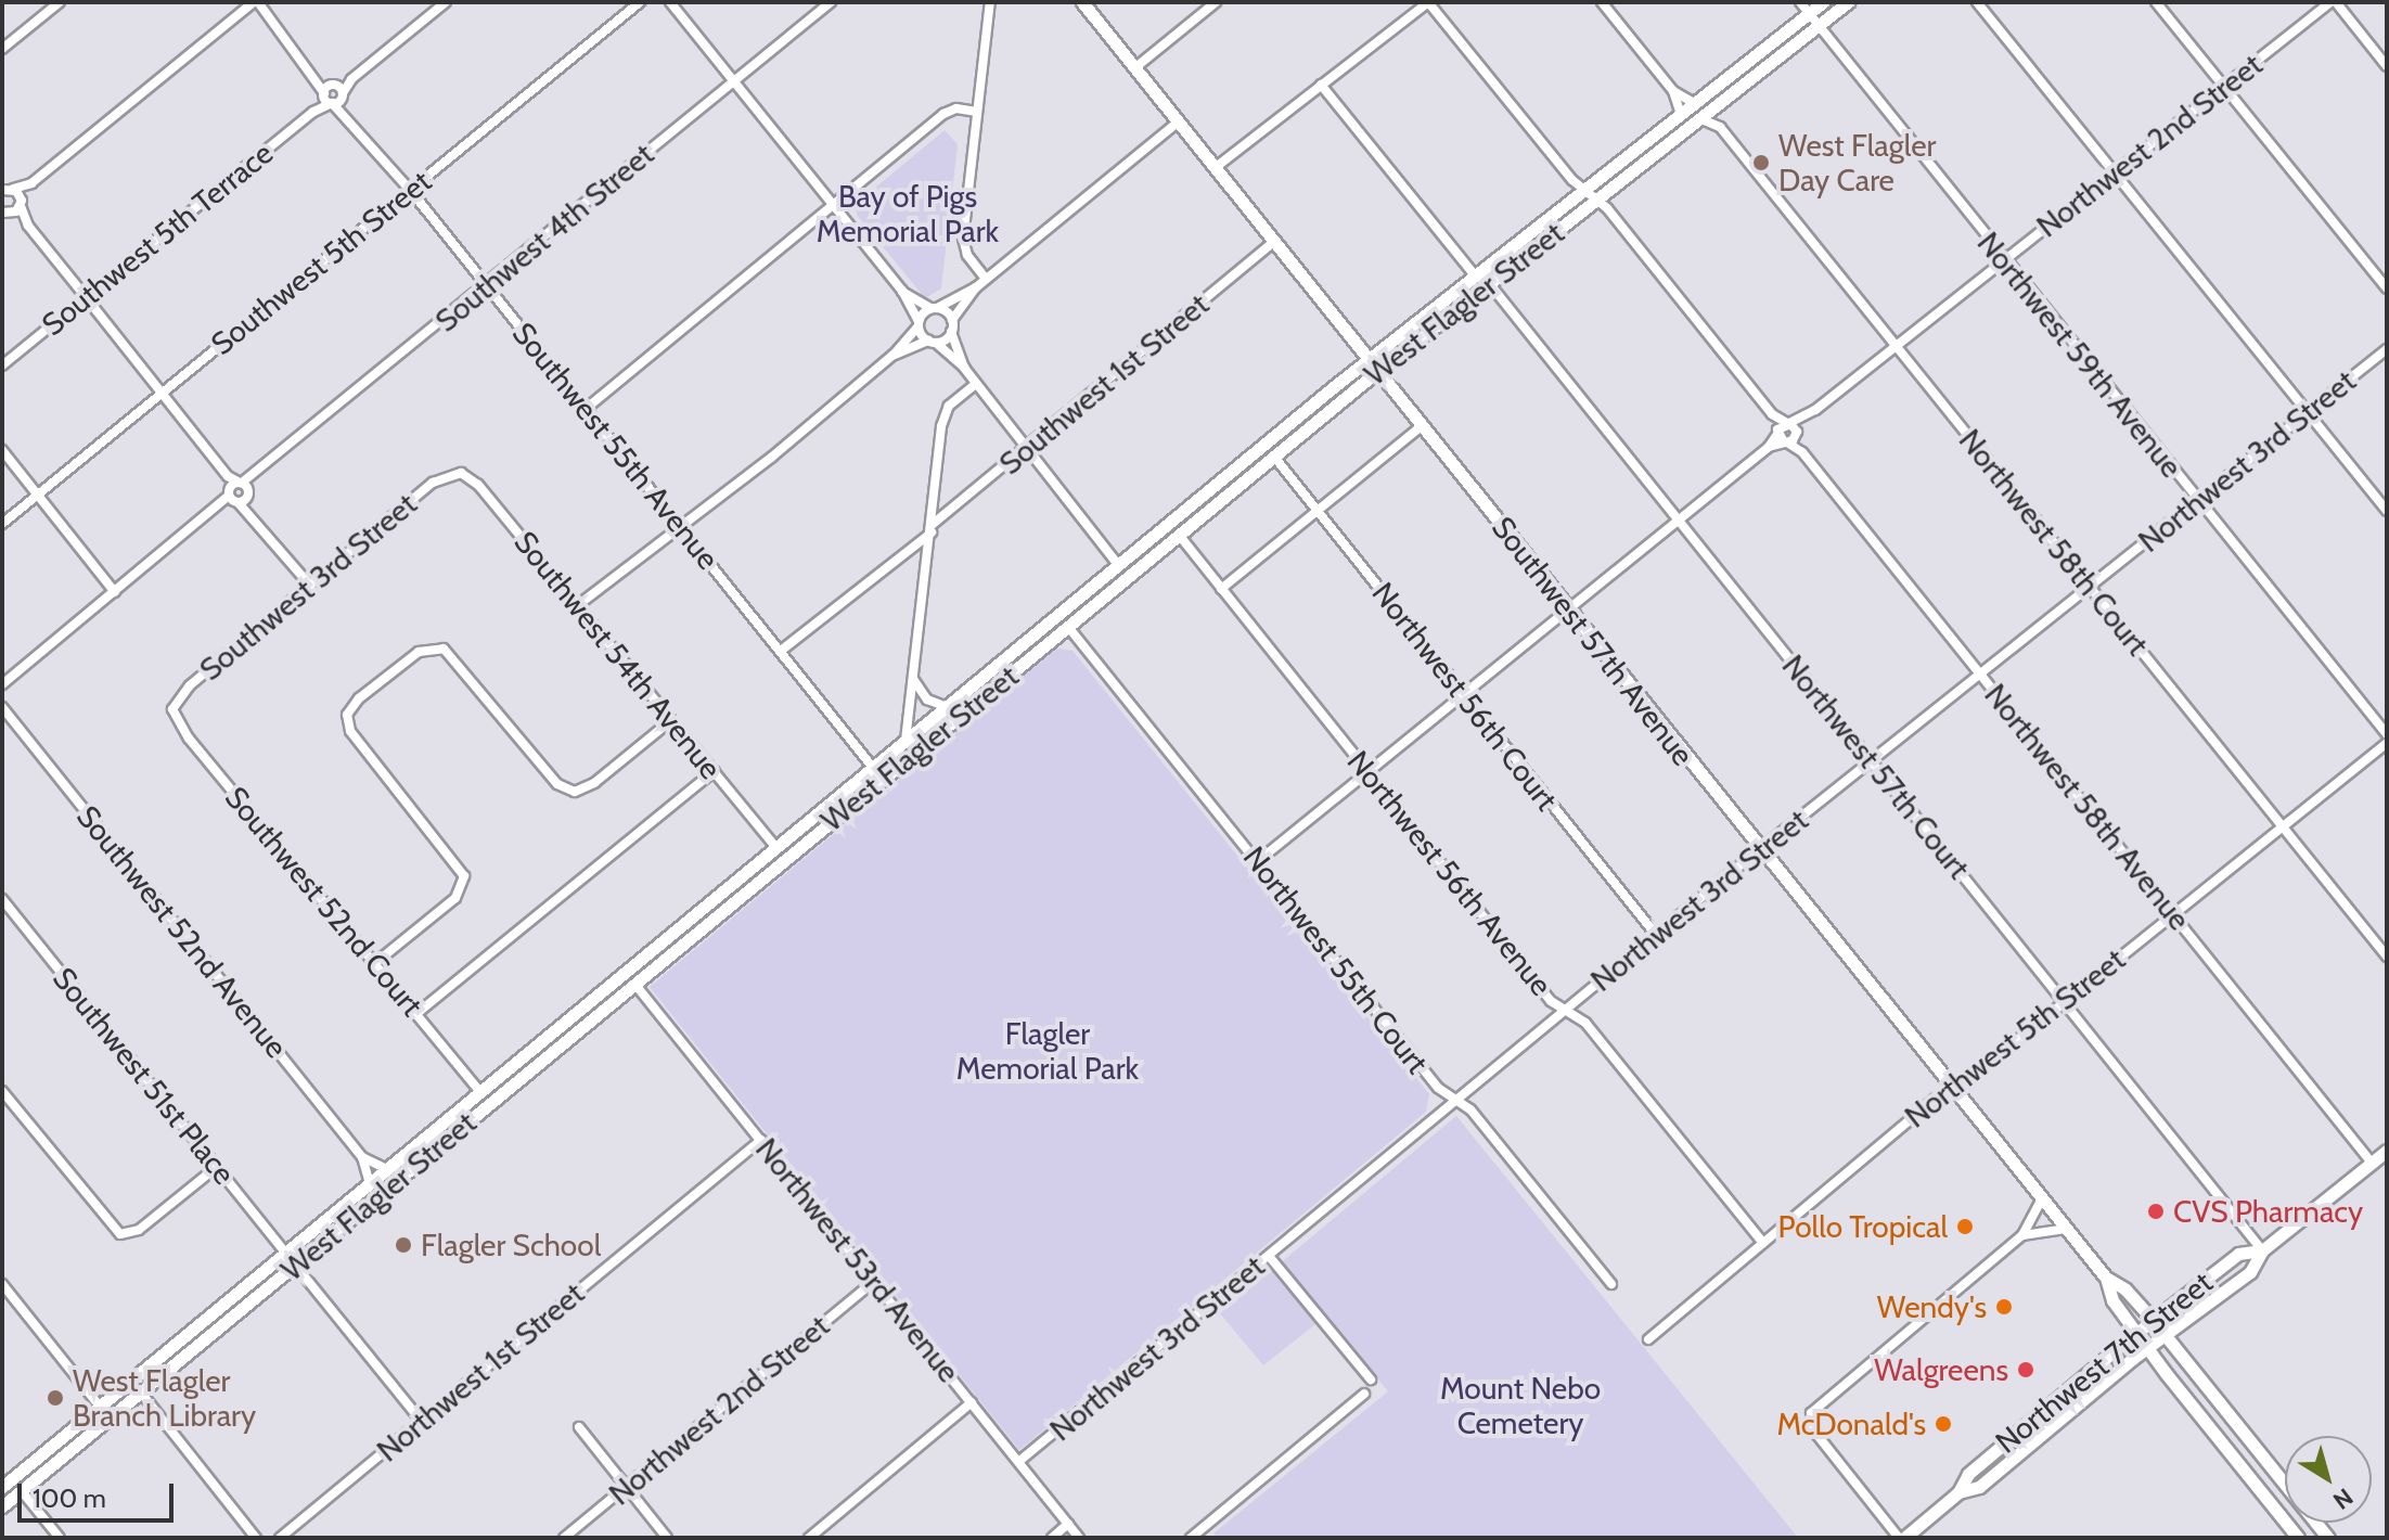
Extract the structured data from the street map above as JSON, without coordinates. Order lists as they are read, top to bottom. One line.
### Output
{"streets":{"main road":["West Flagler Street","Southwest 57th Avenue","Northwest 7th Street"],"street":["Northwest 2nd Street","Southwest 4th Street","Southwest 5th Terrace","Southwest 5th Street","Northwest 59th Avenue","Southwest 1st Street","Southwest 55th Avenue","Northwest 3rd Street","Northwest 58th Court","Southwest 3rd Street","Southwest 54th Avenue","Northwest 56th Court","Northwest 57th Court","Northwest 58th Avenue","Northwest 56th Avenue","Southwest 52nd Court","Southwest 52nd Avenue","Northwest 55th Court","Northwest 5th Street","Southwest 51st Place","Northwest 53rd Avenue","Northwest 1st Street"]},"crossings":[["Northwest 2nd Street","Northwest 59th Avenue"],["Northwest 2nd Street","Northwest 58th Court"],["Northwest 2nd Street","Southwest 57th Avenue"],["Northwest 2nd Street","Northwest 56th Court"],["Northwest 2nd Street","Northwest 57th Court"],["Northwest 2nd Street","Northwest 58th Avenue"],["Northwest 2nd Street","Northwest 56th Avenue"],["Northwest 2nd Street","Northwest 55th Court"],["Northwest 2nd Street","Northwest 53rd Avenue"],["Southwest 4th Street","Southwest 55th Avenue"],["Southwest 5th Terrace","Southwest 55th Avenue"],["Southwest 5th Street","Southwest 55th Avenue"],["West Flagler Street","Northwest 59th Avenue"],["West Flagler Street","Southwest 55th Avenue"],["West Flagler Street","Northwest 58th Court"],["West Flagler Street","Southwest 57th Avenue"],["West Flagler Street","Southwest 54th Avenue"],["West Flagler Street","Northwest 56th Court"],["West Flagler Street","Northwest 57th Court"],["West Flagler Street","Northwest 56th Avenue"],["West Flagler Street","Southwest 52nd Court"],["West Flagler Street","Southwest 52nd Avenue"],["West Flagler Street","Northwest 55th Court"],["West Flagler Street","Southwest 51st Place"],["West Flagler Street","Northwest 53rd Avenue"],["Northwest 59th Avenue","Northwest 3rd Street"],["Southwest 1st Street","Southwest 55th Avenue"],["Southwest 1st Street","Southwest 57th Avenue"],["Northwest 3rd Street","Northwest 58th Court"],["Northwest 3rd Street","Southwest 57th Avenue"],["Northwest 3rd Street","Northwest 56th Court"],["Northwest 3rd Street","Northwest 57th Court"],["Northwest 3rd Street","Northwest 58th Avenue"],["Northwest 3rd Street","Northwest 56th Avenue"],["Northwest 3rd Street","Northwest 55th Court"],["Northwest 3rd Street","Northwest 53rd Avenue"],["Northwest 58th Court","Northwest 5th Street"],["Southwest 3rd Street","Southwest 54th Avenue"],["Southwest 3rd Street","Southwest 52nd Court"],["Southwest 57th Avenue","Northwest 5th Street"],["Northwest 57th Court","Northwest 5th Street"],["Northwest 57th Court","Northwest 7th Street"],["Northwest 58th Avenue","Northwest 5th Street"],["Northwest 58th Avenue","Northwest 7th Street"],["Northwest 56th Avenue","Northwest 5th Street"],["Northwest 53rd Avenue","Northwest 1st Street"]],"parks":["Bay of Pigs Memorial Park","Flagler Memorial Park","Mount Nebo Cemetery"],"places":["West Flagler Day Care","CVS Pharmacy","Pollo Tropical","Flagler School","Wendy's","Walgreens","West Flagler Branch Library","McDonald's"],"scale_bar":"100 m","north":"bottom right"}
